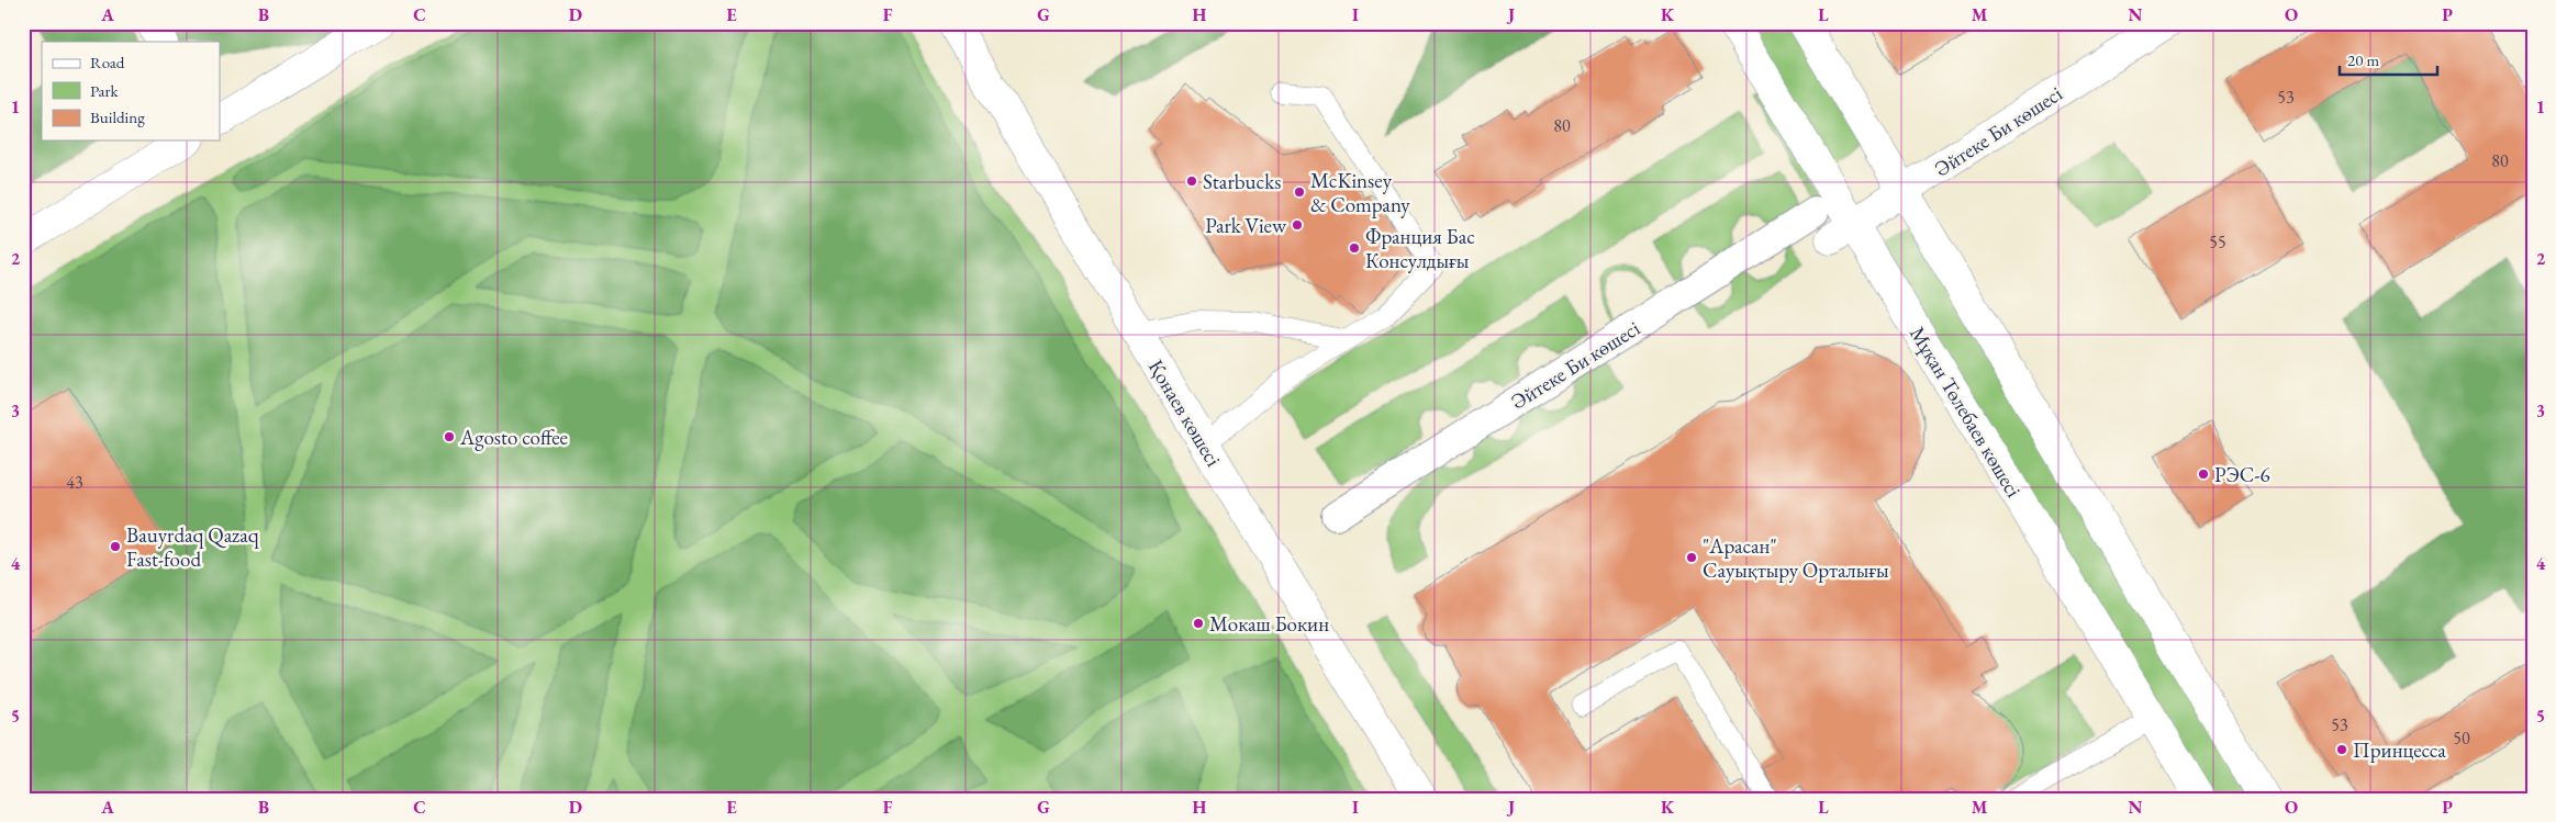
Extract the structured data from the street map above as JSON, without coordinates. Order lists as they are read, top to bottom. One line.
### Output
{"streets":{"street":["Әйтеке Би көшесі","Мұқан Төлебаев көшесі","Қонаев көшесі"]},"crossings":[["Әйтеке Би көшесі","Мұқан Төлебаев көшесі"]],"places":["Starbucks","McKinsey & Company","Park View","Франция Бас Консулдығы","Agosto coffee","РЭС-6","Bauyrdaq Qazaq Fast-food","\"Арасан\" Сауықтыру Орталығы","Мокаш Бокин","Принцесса"],"house_numbers":["53","80","80","55","43","53","50"],"legend":["Road","Park","Building"],"scale_bar":"20 m","grid":{"columns":["A","B","C","D","E","F","G","H","I","J","K","L","M","N","O","P"],"rows":["1","2","3","4","5"]}}
